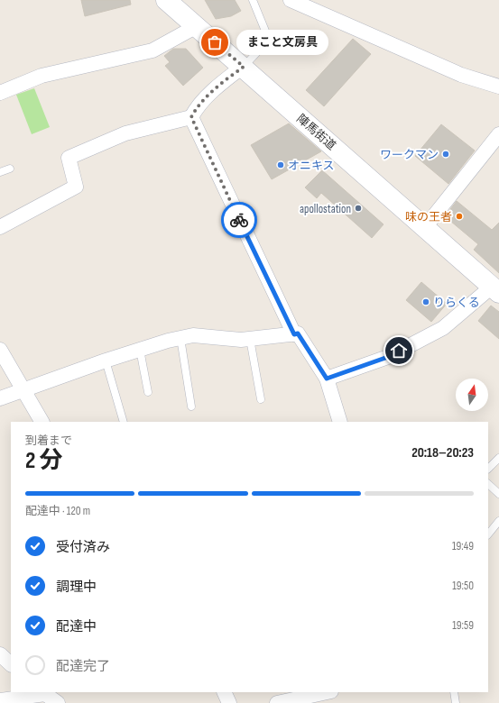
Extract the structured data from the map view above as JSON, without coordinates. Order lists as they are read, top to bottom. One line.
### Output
{"streets":{"main road":["陣馬街道"]},"places":["まこと文房具","ワークマン","オニキス","apollostation","味の王者","りらくる"],"north":"top","page":{"bubble":"まこと文房具","heading":["2 分","到着まで","20:18–20:23"],"bar":"配達中 · 120 m","list":[["受付済み","19:49"],["調理中","19:50"],["配達中","19:59"],"配達完了"]}}
